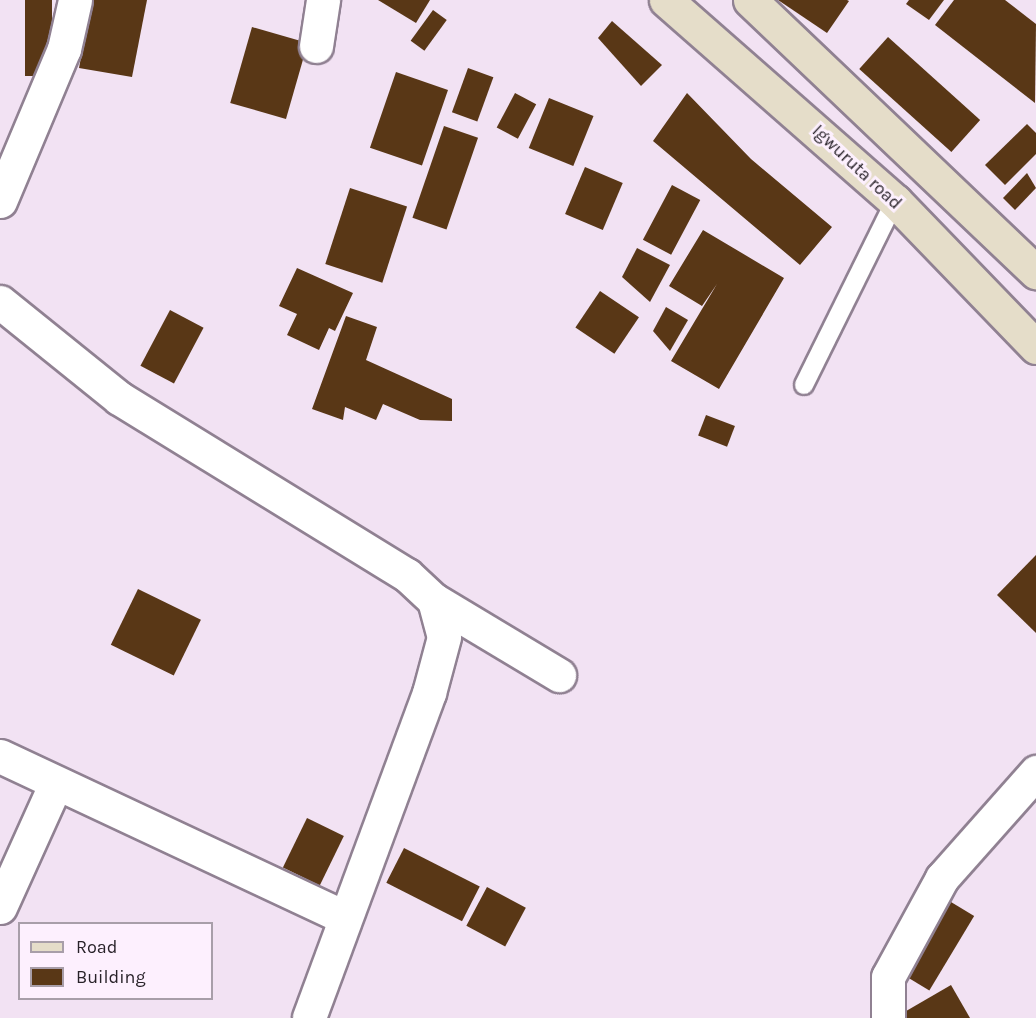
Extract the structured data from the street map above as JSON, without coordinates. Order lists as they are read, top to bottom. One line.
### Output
{"streets":{"main road":["Igwuruta road"]},"legend":["Road","Building"]}
